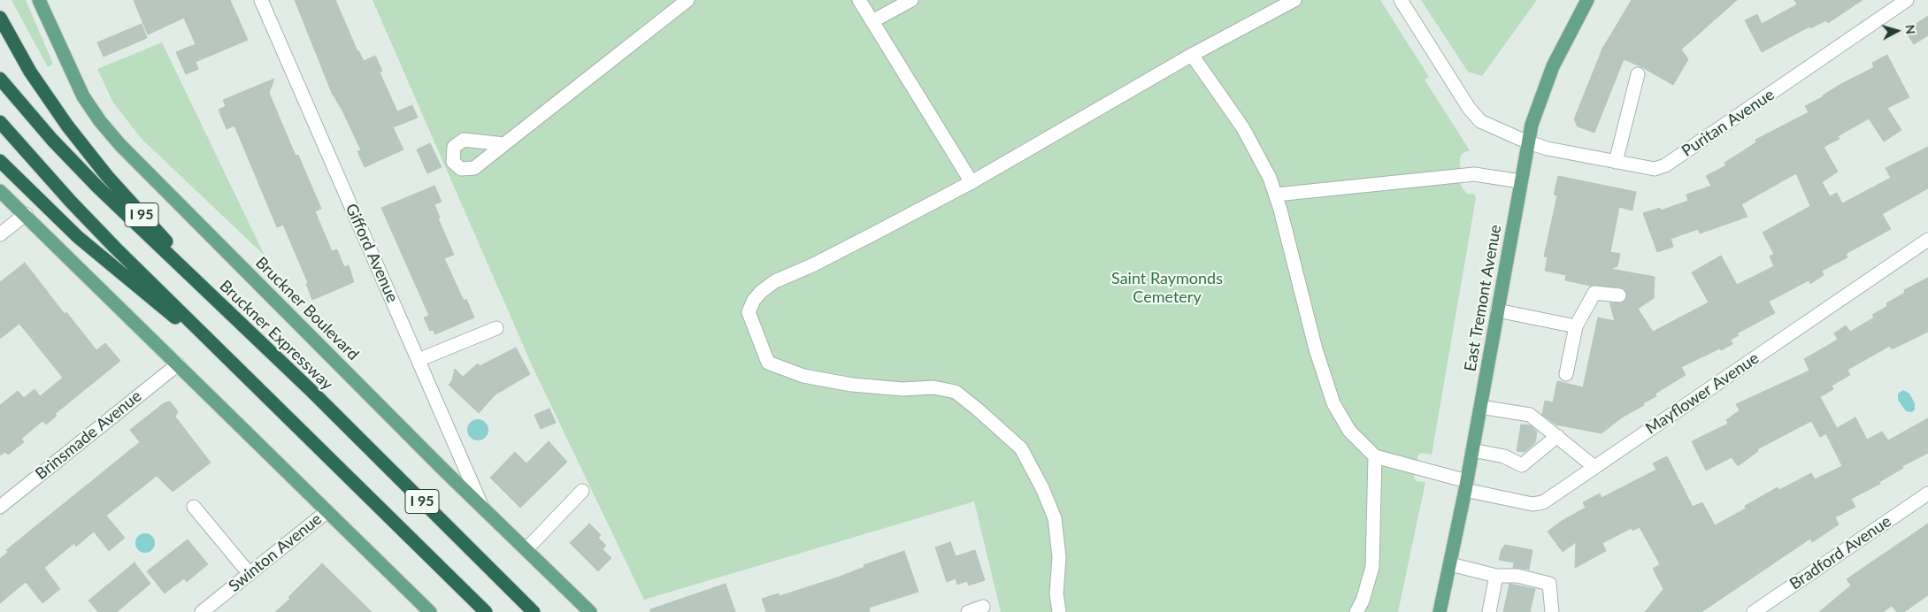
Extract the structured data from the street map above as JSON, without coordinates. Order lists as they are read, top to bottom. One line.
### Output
{"streets":{"highway":["I 95","Bruckner Expressway"],"main road":["East Tremont Avenue","Bruckner Boulevard"],"street":["Puritan Avenue","Gifford Avenue","Mayflower Avenue","Brinsmade Avenue","Swinton Avenue","Bradford Avenue"]},"crossings":[["Puritan Avenue","East Tremont Avenue"],["I 95","Bruckner Expressway"],["Gifford Avenue","Bruckner Boulevard"],["East Tremont Avenue","Mayflower Avenue"]],"parks":["Saint Raymonds Cemetery"],"north":"right"}
